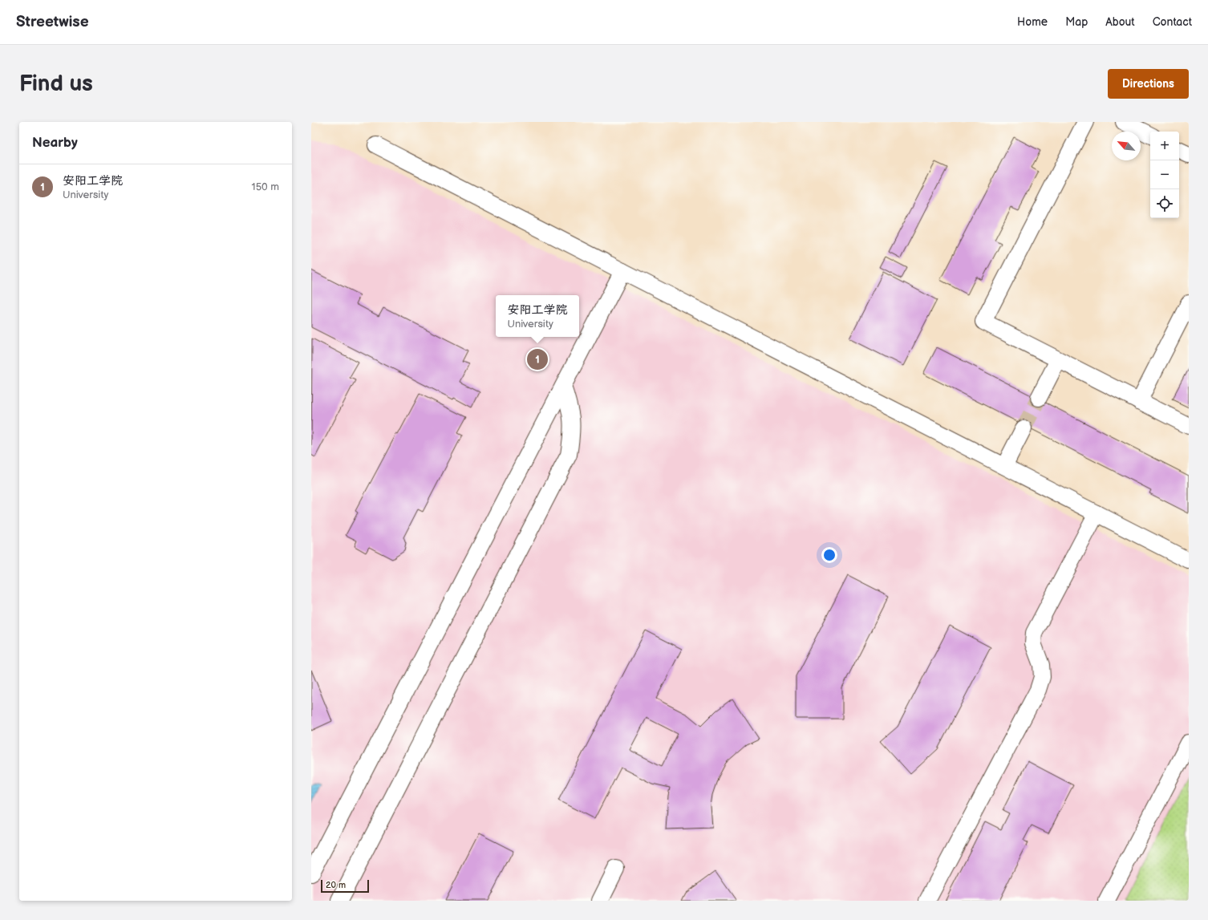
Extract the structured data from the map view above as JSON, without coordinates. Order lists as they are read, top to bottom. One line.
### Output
{"scale_bar":"20 m","north":"top left","page":{"header":"Streetwise","nav":["Home","Map","About","Contact"],"buttons":"Directions","title":"Find us","heading":"Nearby","map_buttons":["+","−"],"list":[{"mark":"1","name":"安阳工学院","note":"University","value":"150 m"}],"popup":["安阳工学院","University"],"pins":"1","scale":"20 m"}}
